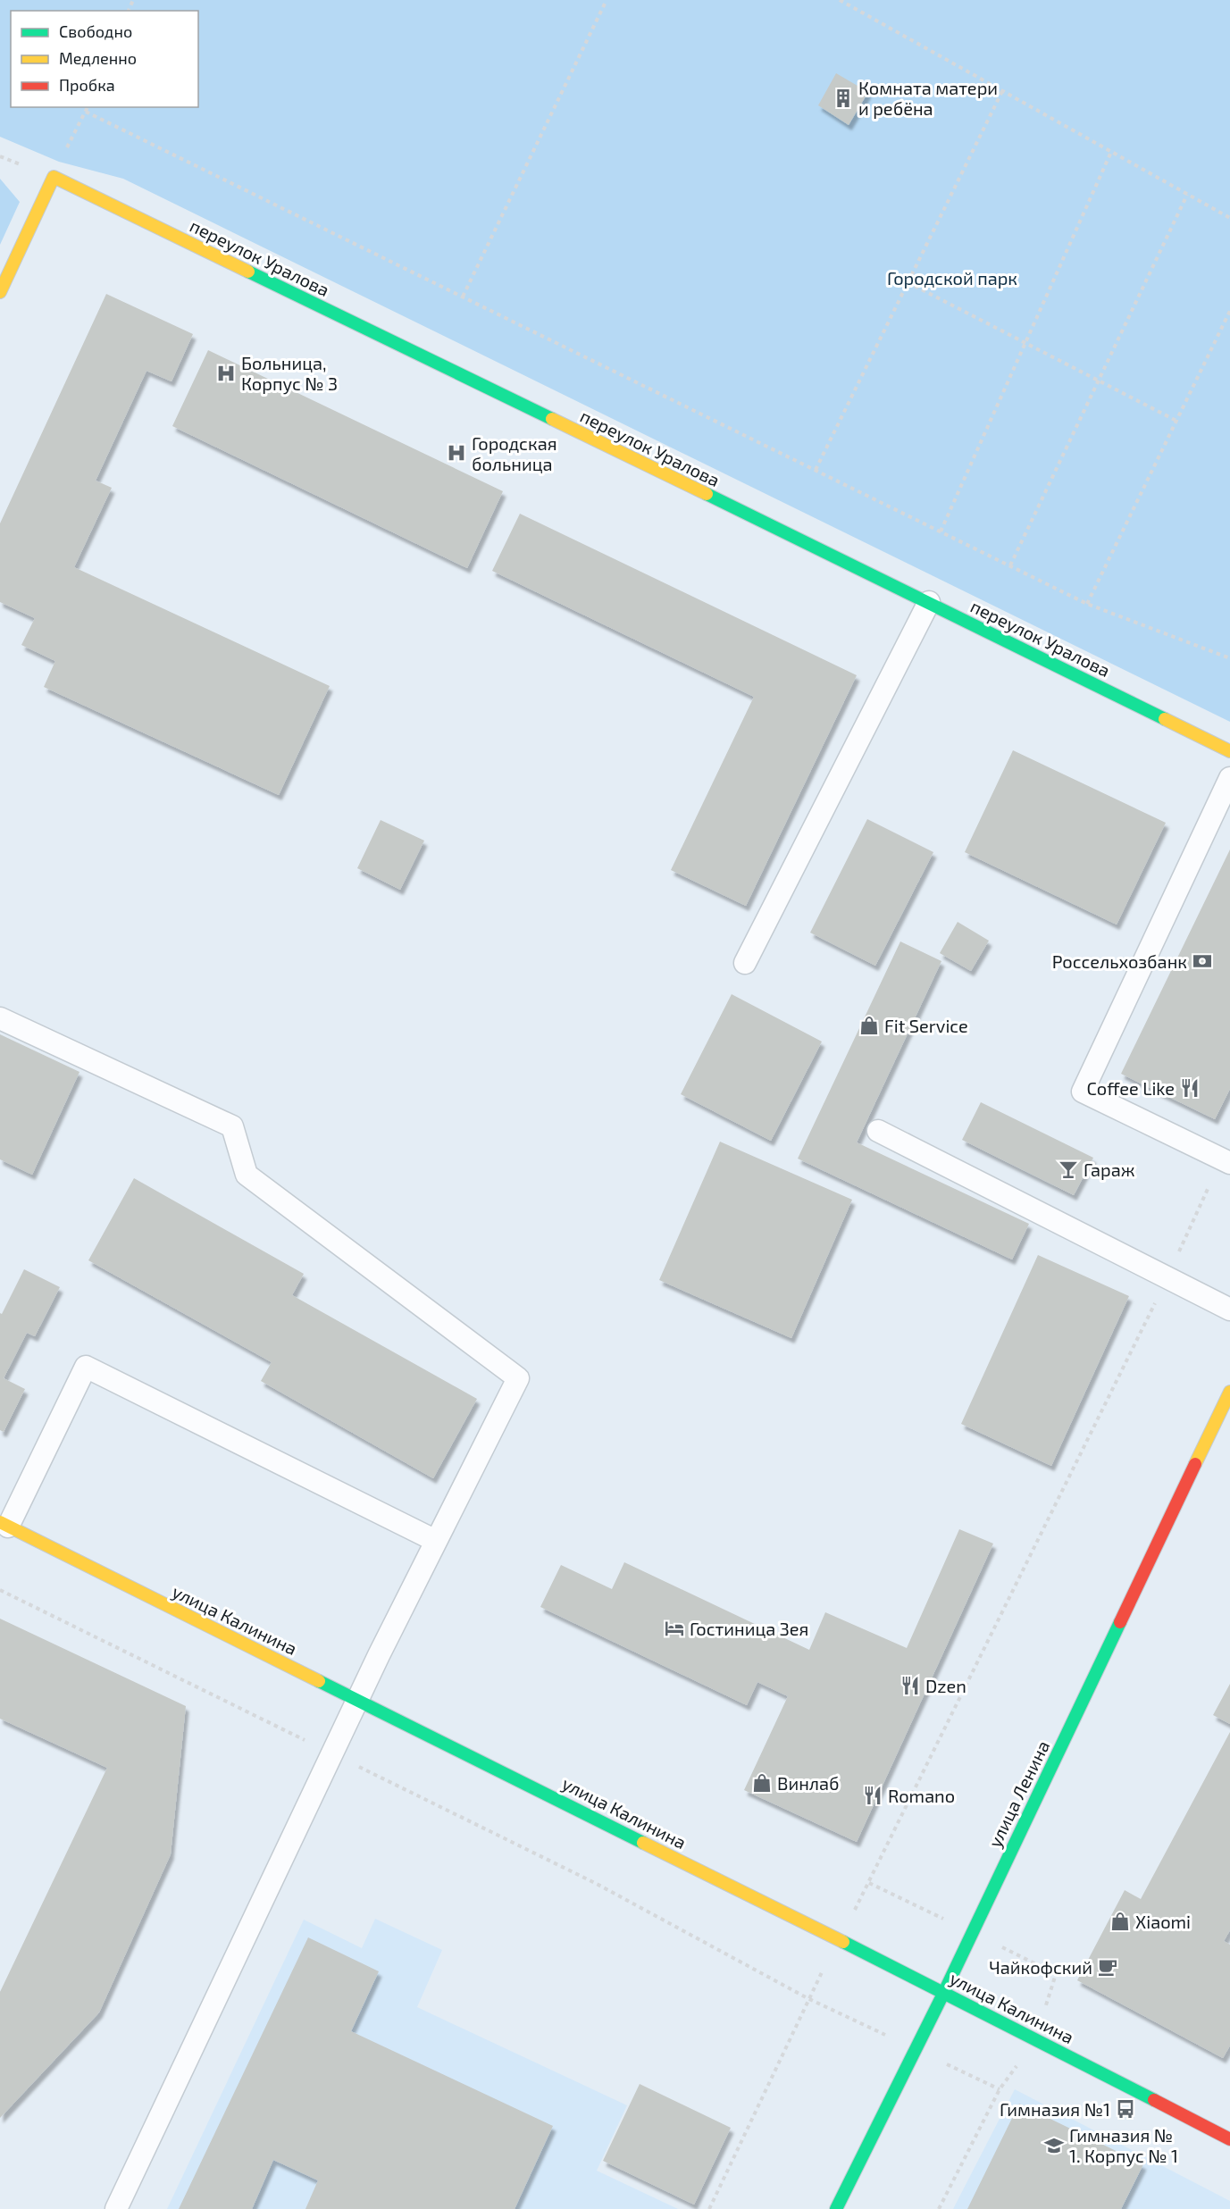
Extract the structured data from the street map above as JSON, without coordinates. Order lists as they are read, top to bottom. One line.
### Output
{"streets":{"main road":["переулок Уралова","улица Калинина","улица Ленина"]},"crossings":[["улица Калинина","улица Ленина"]],"parks":["Городской парк"],"places":{"building":["Комната матери и ребёна"],"hospital":["Больница, Корпус № 3","Городская больница"],"bank":["Россельхозбанк"],"shop":["Fit Service","Винлаб","Xiaomi"],"restaurant":["Coffee Like","Dzen","Romano"],"bar":["Гараж"],"hotel":["Гостиница Зея"],"cafe":["Чайкофский"],"bus stop":["Гимназия №1"],"school or university":["Гимназия № 1. Корпус № 1"]},"legend":["Свободно","Медленно","Пробка"]}
